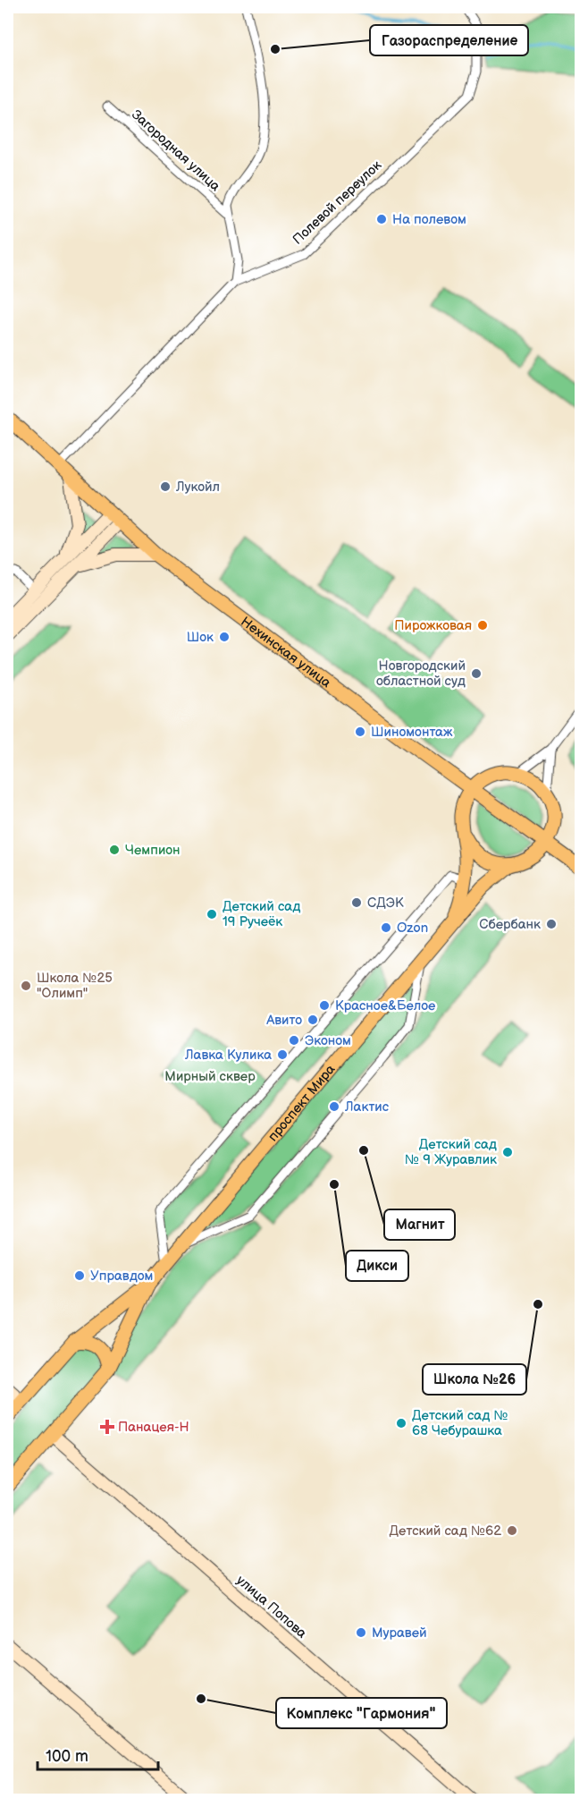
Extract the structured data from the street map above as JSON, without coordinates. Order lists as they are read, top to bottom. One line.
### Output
{"streets":{"main road":["Нехинская улица","проспект Мира"],"street":["Загородная улица","Полевой переулок","улица Попова"]},"crossings":[["Полевой переулок","Нехинская улица"],["Нехинская улица","проспект Мира"],["проспект Мира","улица Попова"]],"parks":["Мирный сквер"],"places":{"other":["Газораспределение","На полевом","Лукойл","Пирожковая","Шок","Новгородский областной суд","Шиномонтаж","Чемпион","СДЭК","Детский сад 19 Ручеёк","Сбербанк","Ozon","Школа №25 \"Олимп\"","Красное&Белое","Авито","Эконом","Лавка Кулика","Лактис","Магнит","Детский сад № 9 Журавлик","Дикси","Управдом","Школа №26","Детский сад № 68 Чебурашка","Детский сад №62","Муравей","Комплекс \"Гармония\""],"health":["Панацея-Н"]},"scale_bar":"100 m"}
